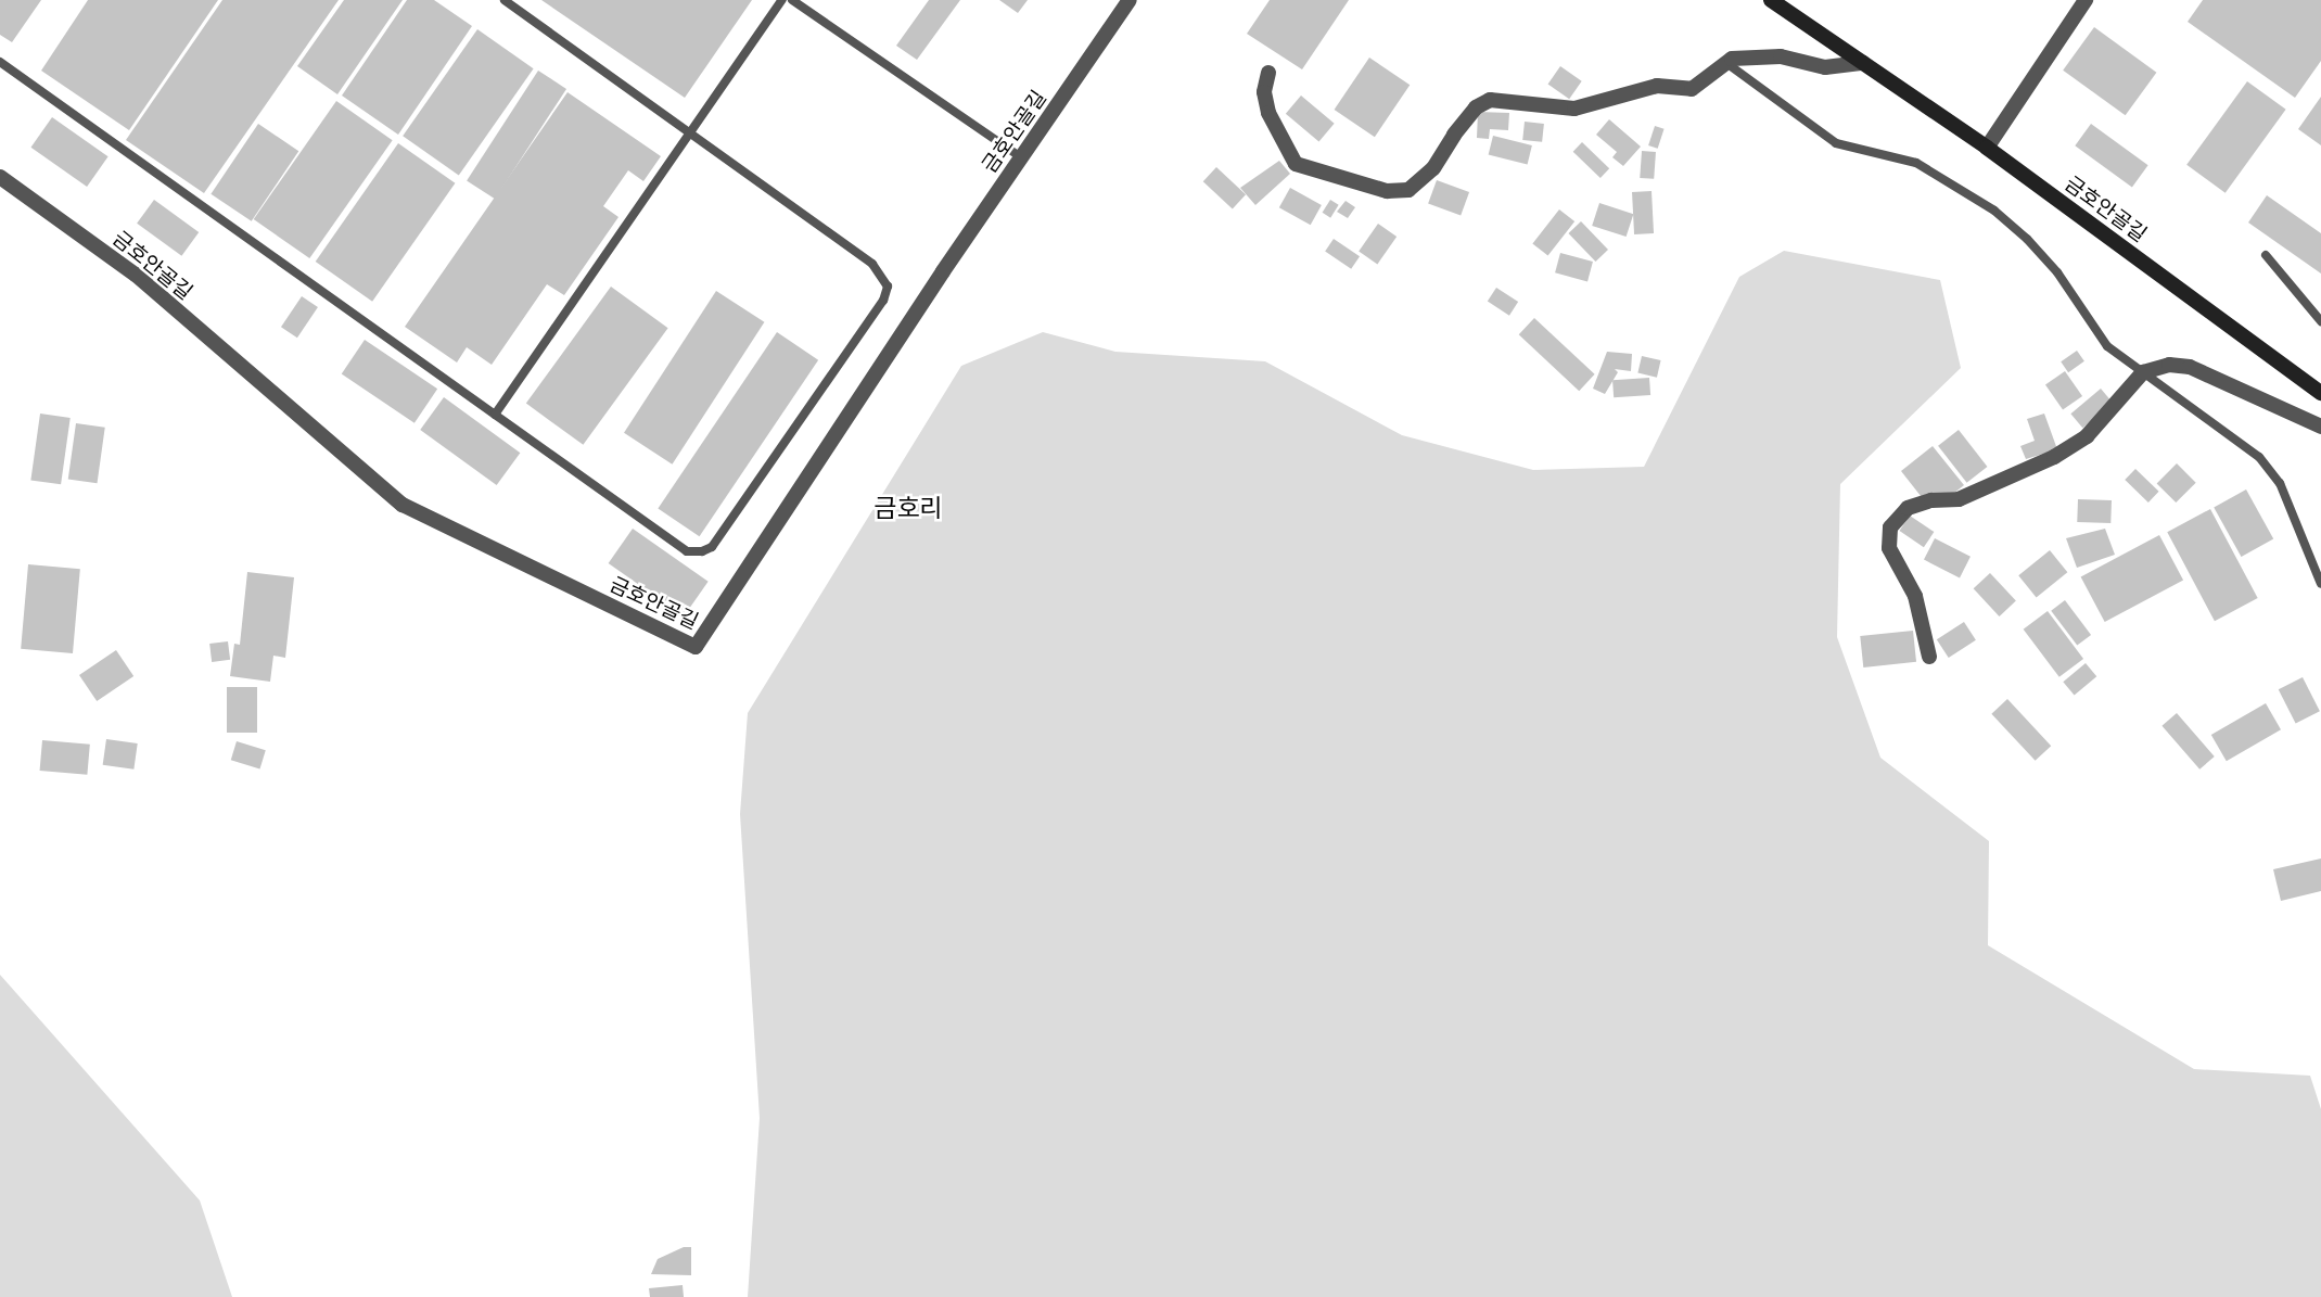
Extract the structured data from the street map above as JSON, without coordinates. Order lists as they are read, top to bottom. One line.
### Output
{"streets":{"street":["금호안골길"]},"districts":["금호리"]}
